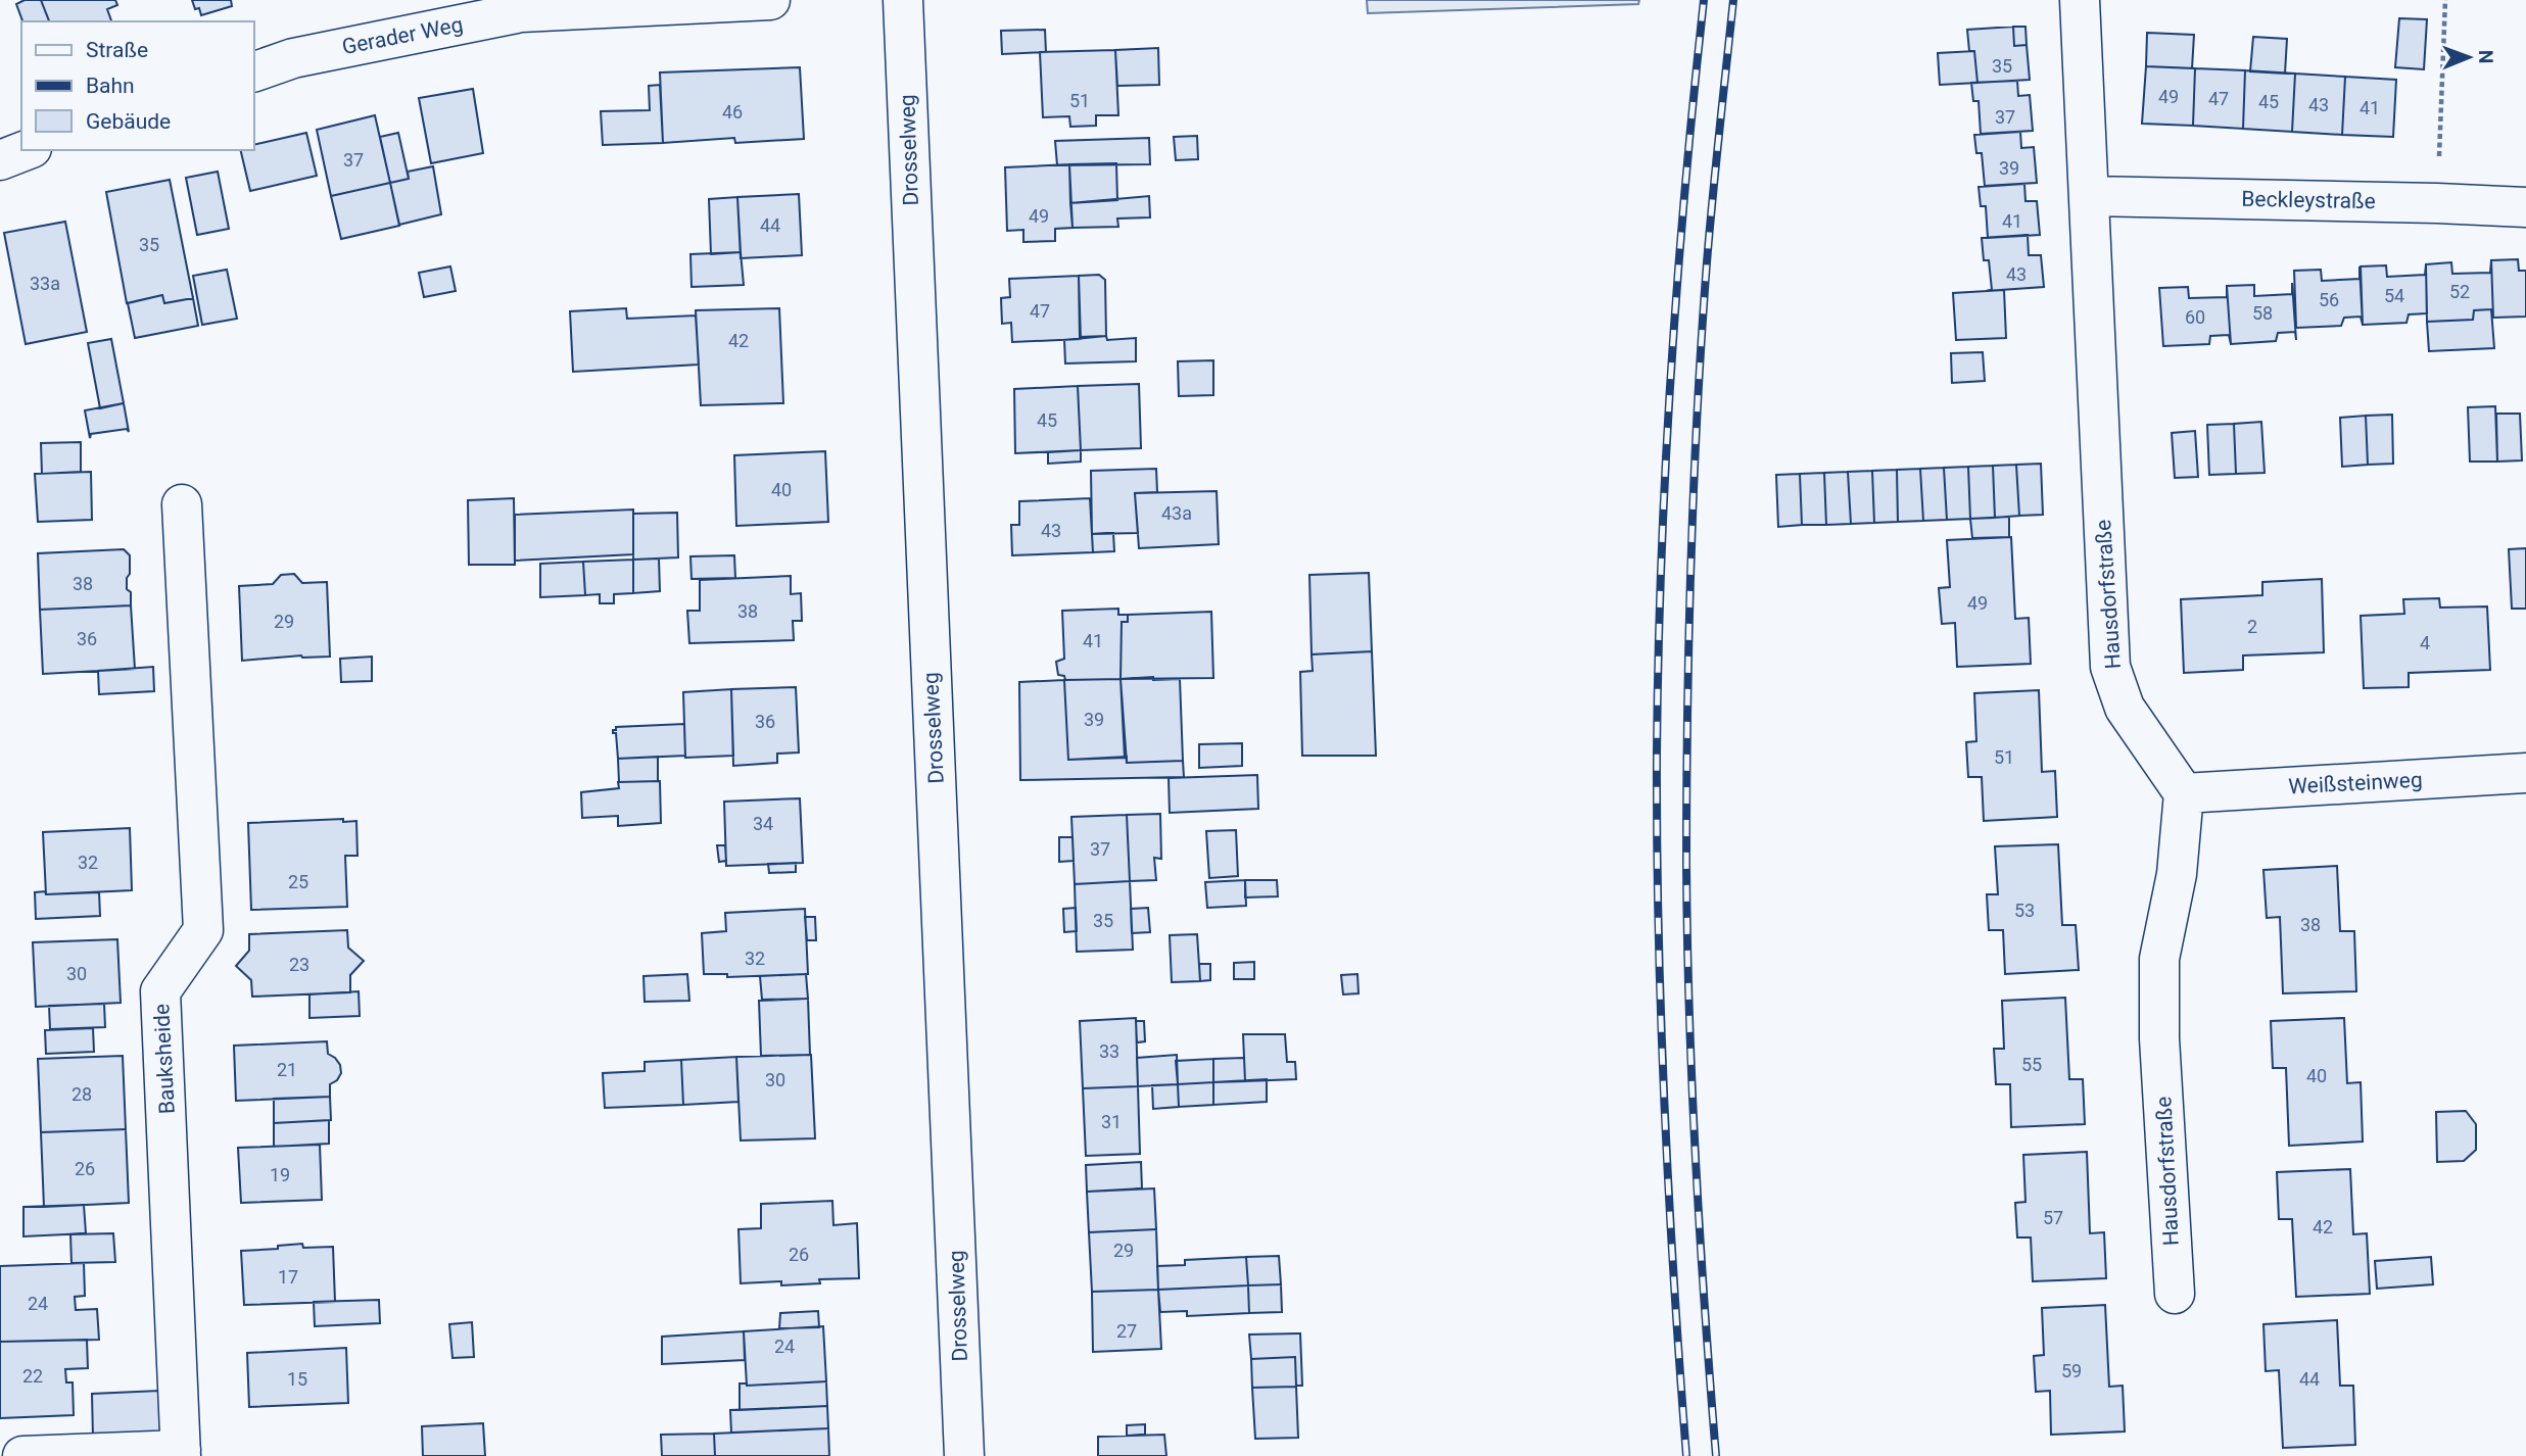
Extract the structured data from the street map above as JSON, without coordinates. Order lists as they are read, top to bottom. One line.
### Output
{"streets":{"street":["Gerader Weg","Drosselweg","Beckleystraße","Hausdorfstraße","Weißsteinweg","Bauksheide"]},"crossings":[["Beckleystraße","Hausdorfstraße"],["Hausdorfstraße","Weißsteinweg"]],"house_numbers":["35","49","47","51","45","43","41","46","37","37","39","49","41","44","35","43","33a","52","54","56","47","58","60","42","45","40","43a","43","38","49","38","29","2","36","41","4","39","36","51","34","37","32","25","53","35","38","32","23","30","33","55","21","40","30","28","31","26","19","57","42","29","26","17","24","27","24","59","22","15","44"],"legend":["Straße","Bahn","Gebäude"],"north":"right"}
